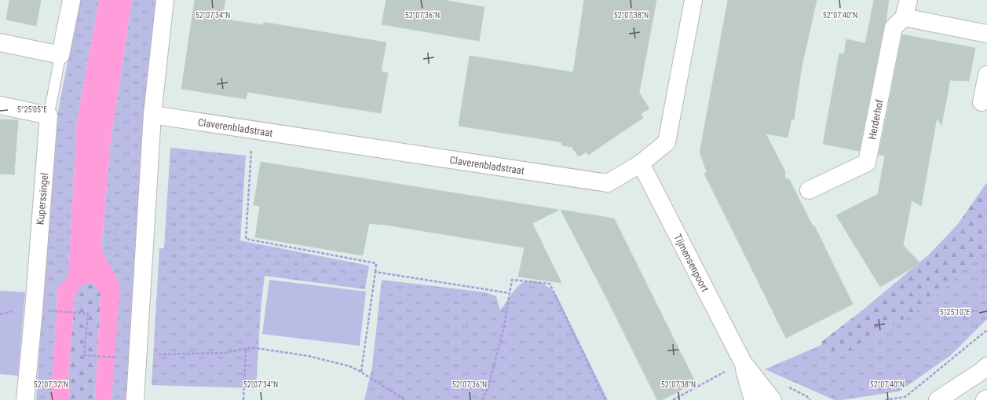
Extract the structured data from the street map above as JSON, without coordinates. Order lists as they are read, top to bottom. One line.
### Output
{"streets":{"street":["Herderhof","Claverenbladstraat","Kuperssingel","Tijmensenpoort"]},"crossings":[["Claverenbladstraat","Tijmensenpoort"]],"coordinates":["52°07'40\"N","52°07'34\"N","52°07'36\"N","52°07'38\"N","5°25'05\"E","5°25'10\"E","52°07'32\"N"]}
